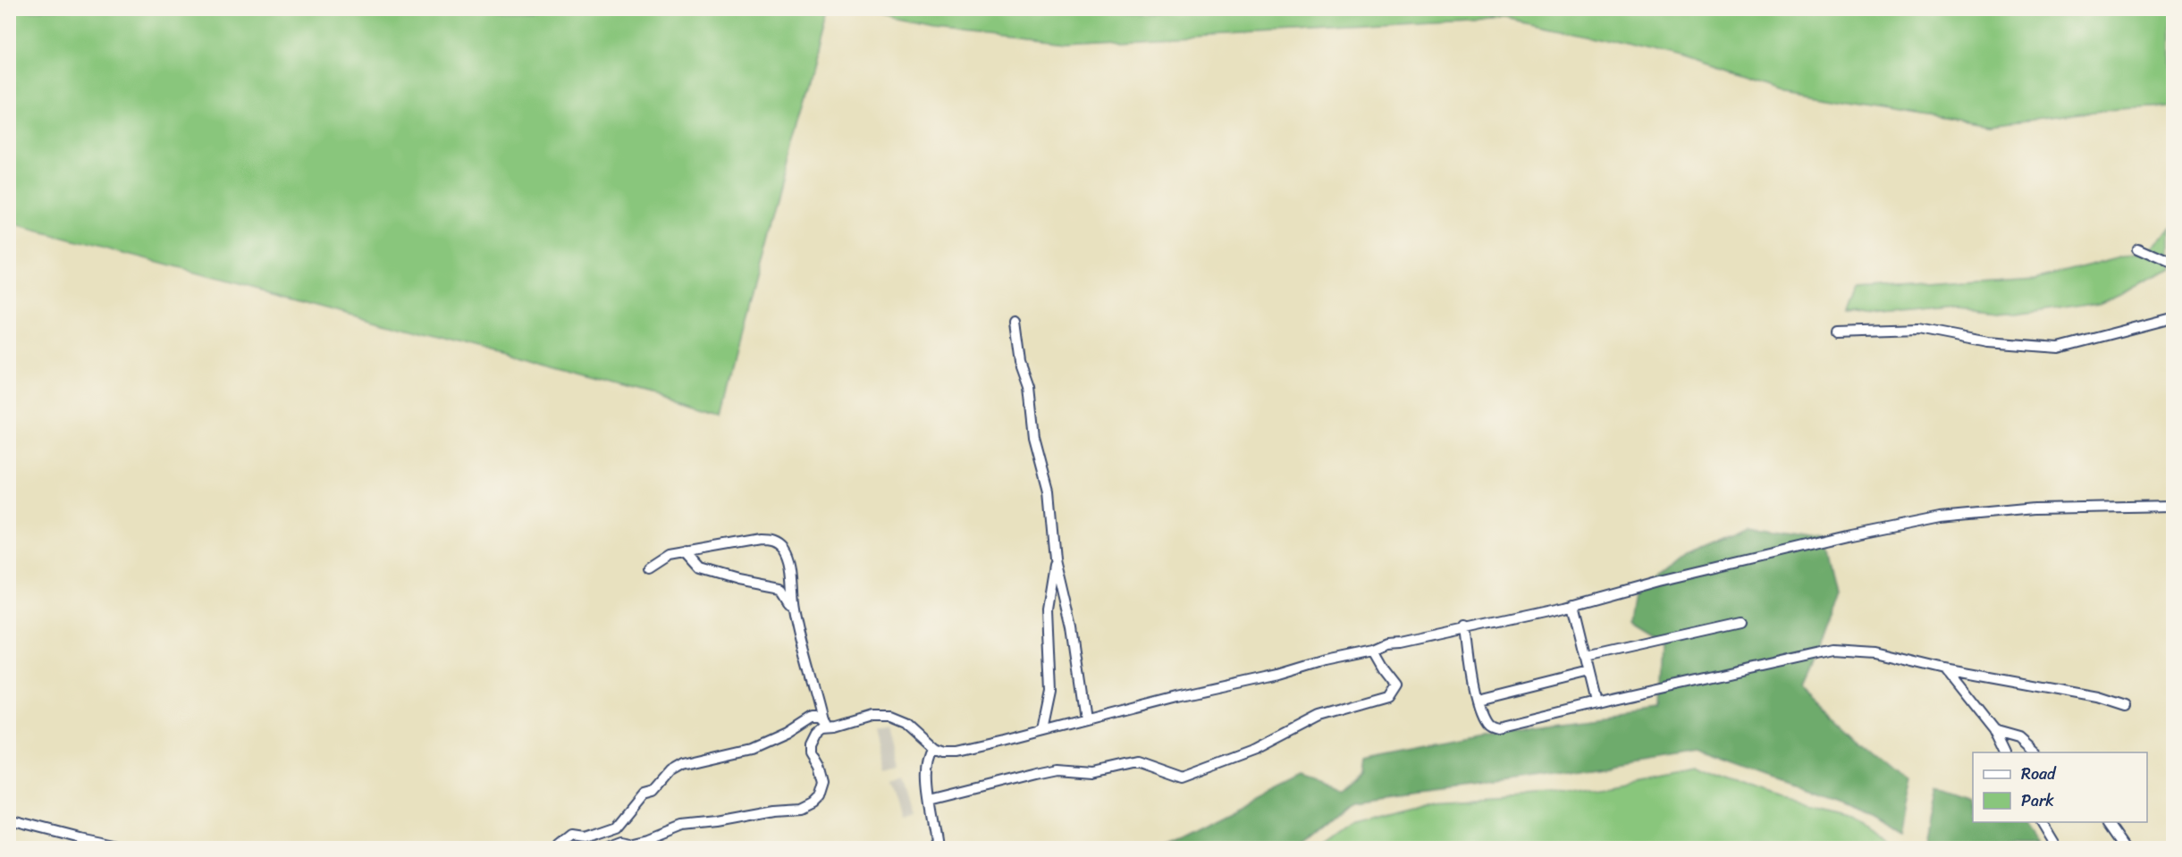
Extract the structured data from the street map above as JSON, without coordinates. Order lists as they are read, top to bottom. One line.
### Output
{"legend":["Road","Park"]}
